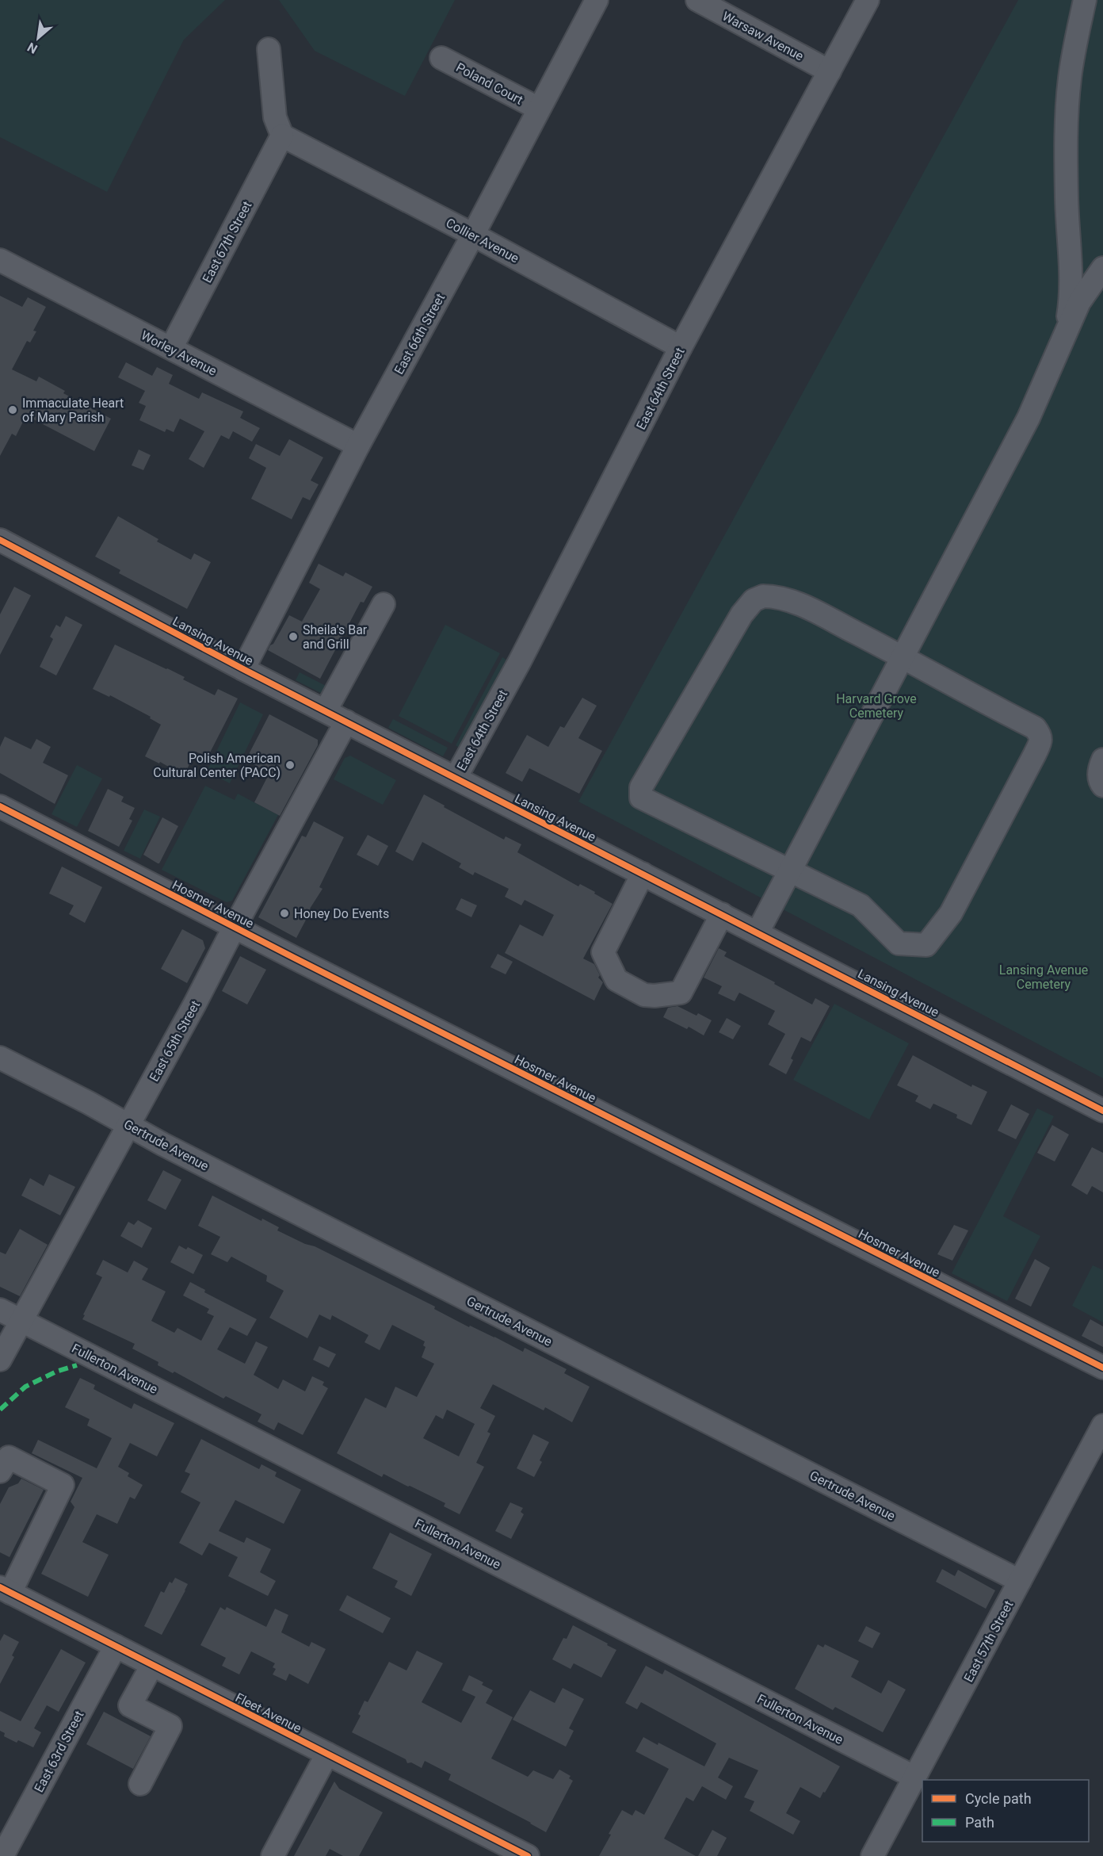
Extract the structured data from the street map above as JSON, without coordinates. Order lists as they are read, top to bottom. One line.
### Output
{"streets":{"street":["Warsaw Avenue","Poland Court","Collier Avenue","East 67th Street","East 66th Street","Worley Avenue","East 64th Street","Lansing Avenue","Hosmer Avenue","East 65th Street","Gertrude Avenue","Fullerton Avenue","East 57th Street","Fleet Avenue","East 63rd Street"]},"crossings":[["Warsaw Avenue","East 64th Street"],["Poland Court","East 66th Street"],["Collier Avenue","East 67th Street"],["Collier Avenue","East 66th Street"],["Collier Avenue","East 64th Street"],["East 67th Street","Worley Avenue"],["East 66th Street","Worley Avenue"],["East 66th Street","Lansing Avenue"],["East 64th Street","Lansing Avenue"],["Lansing Avenue","East 65th Street"],["Hosmer Avenue","East 65th Street"],["East 65th Street","Gertrude Avenue"],["East 65th Street","Fullerton Avenue"],["Gertrude Avenue","East 57th Street"],["Fullerton Avenue","East 57th Street"],["Fleet Avenue","East 63rd Street"]],"parks":["Harvard Grove Cemetery","Lansing Avenue Cemetery"],"places":["Immaculate Heart of Mary Parish","Sheila's Bar and Grill","Polish American Cultural Center (PACC)","Honey Do Events"],"legend":["Cycle path","Path"],"north":"bottom left"}
